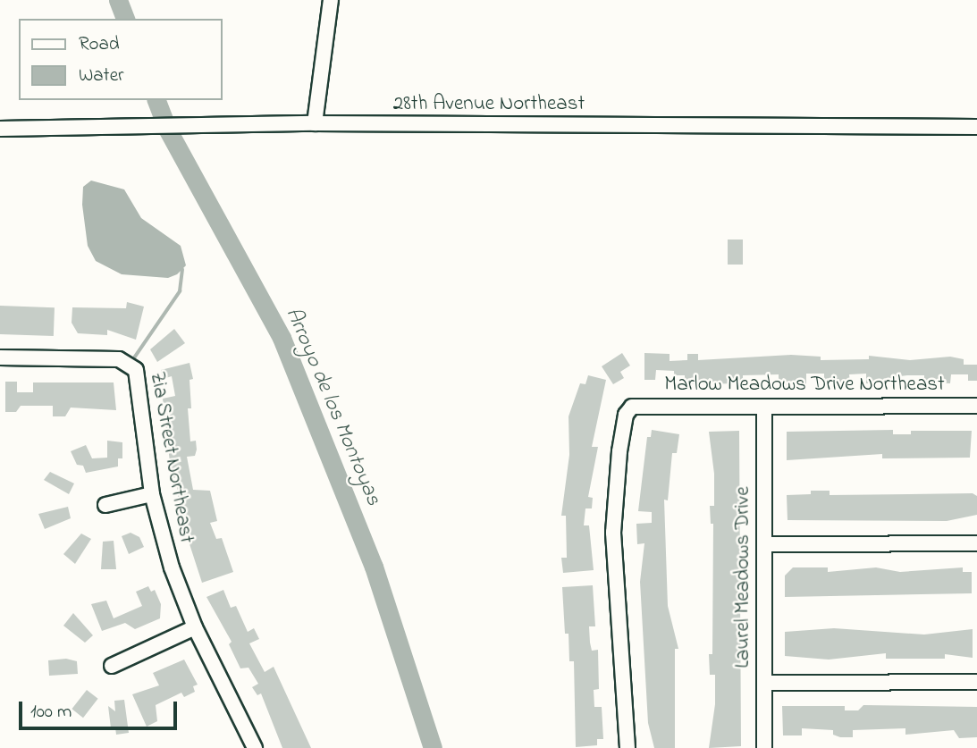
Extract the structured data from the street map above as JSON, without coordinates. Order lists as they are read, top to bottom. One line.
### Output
{"streets":{"street":["28th Avenue Northeast","Marlow Meadows Drive Northeast","Zia Street Northeast","Laurel Meadows Drive"]},"crossings":[["Marlow Meadows Drive Northeast","Laurel Meadows Drive"]],"water":["Arroyo de los Montoyas"],"legend":["Road","Water"],"scale_bar":"100 m"}
